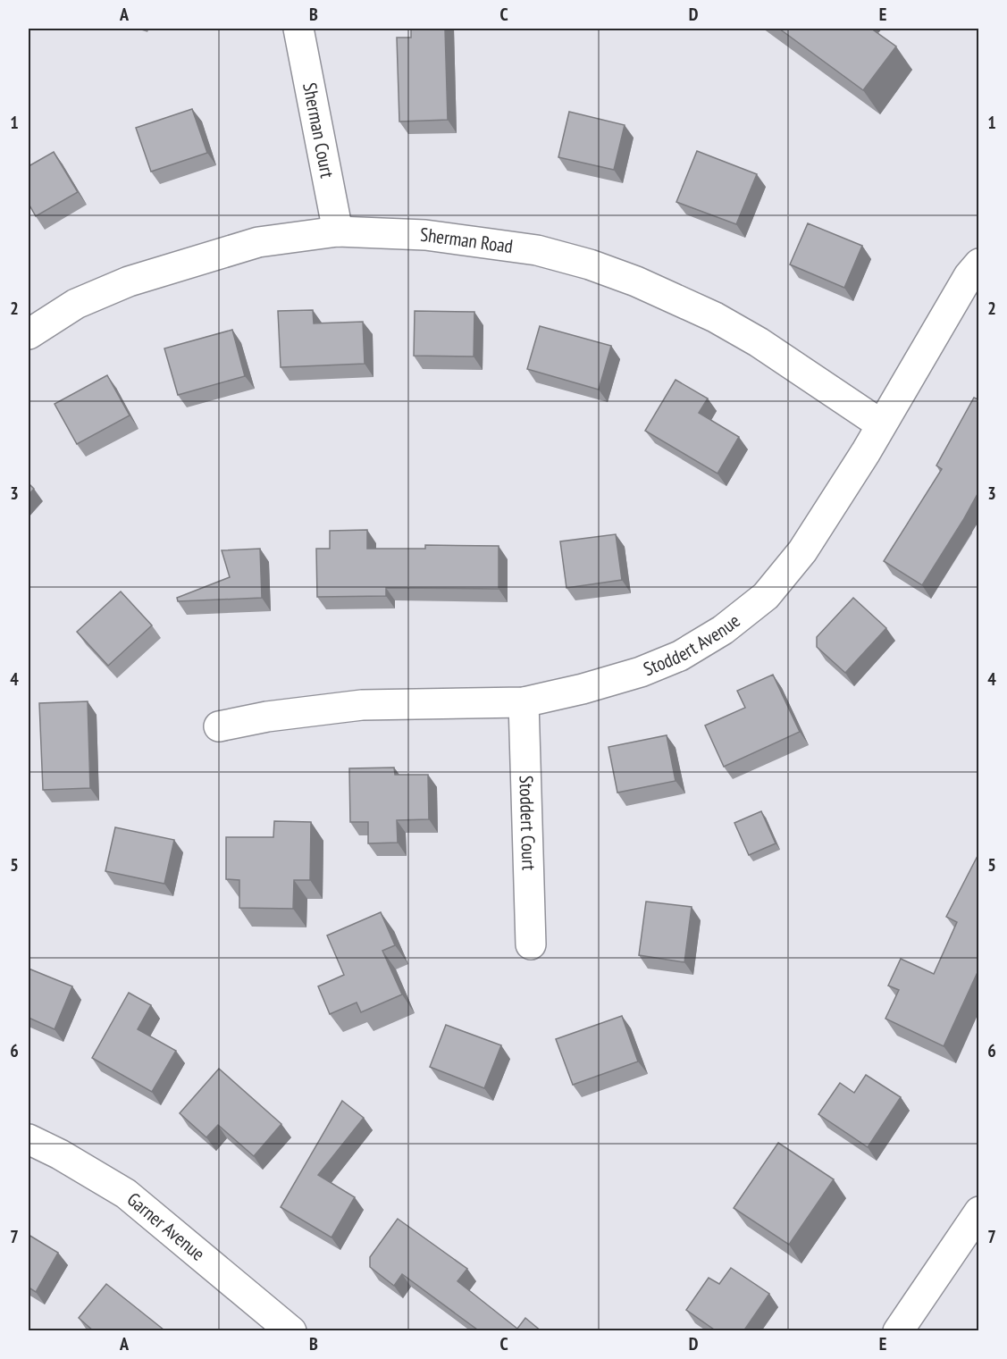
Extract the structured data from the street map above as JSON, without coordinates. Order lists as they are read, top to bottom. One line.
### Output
{"streets":{"street":["Sherman Court","Sherman Road","Stoddert Avenue","Stoddert Court","Garner Avenue"]},"crossings":[["Sherman Court","Sherman Road"],["Sherman Road","Stoddert Avenue"],["Stoddert Avenue","Stoddert Court"]],"grid":{"columns":["A","B","C","D","E"],"rows":["1","2","3","4","5","6","7"]}}
